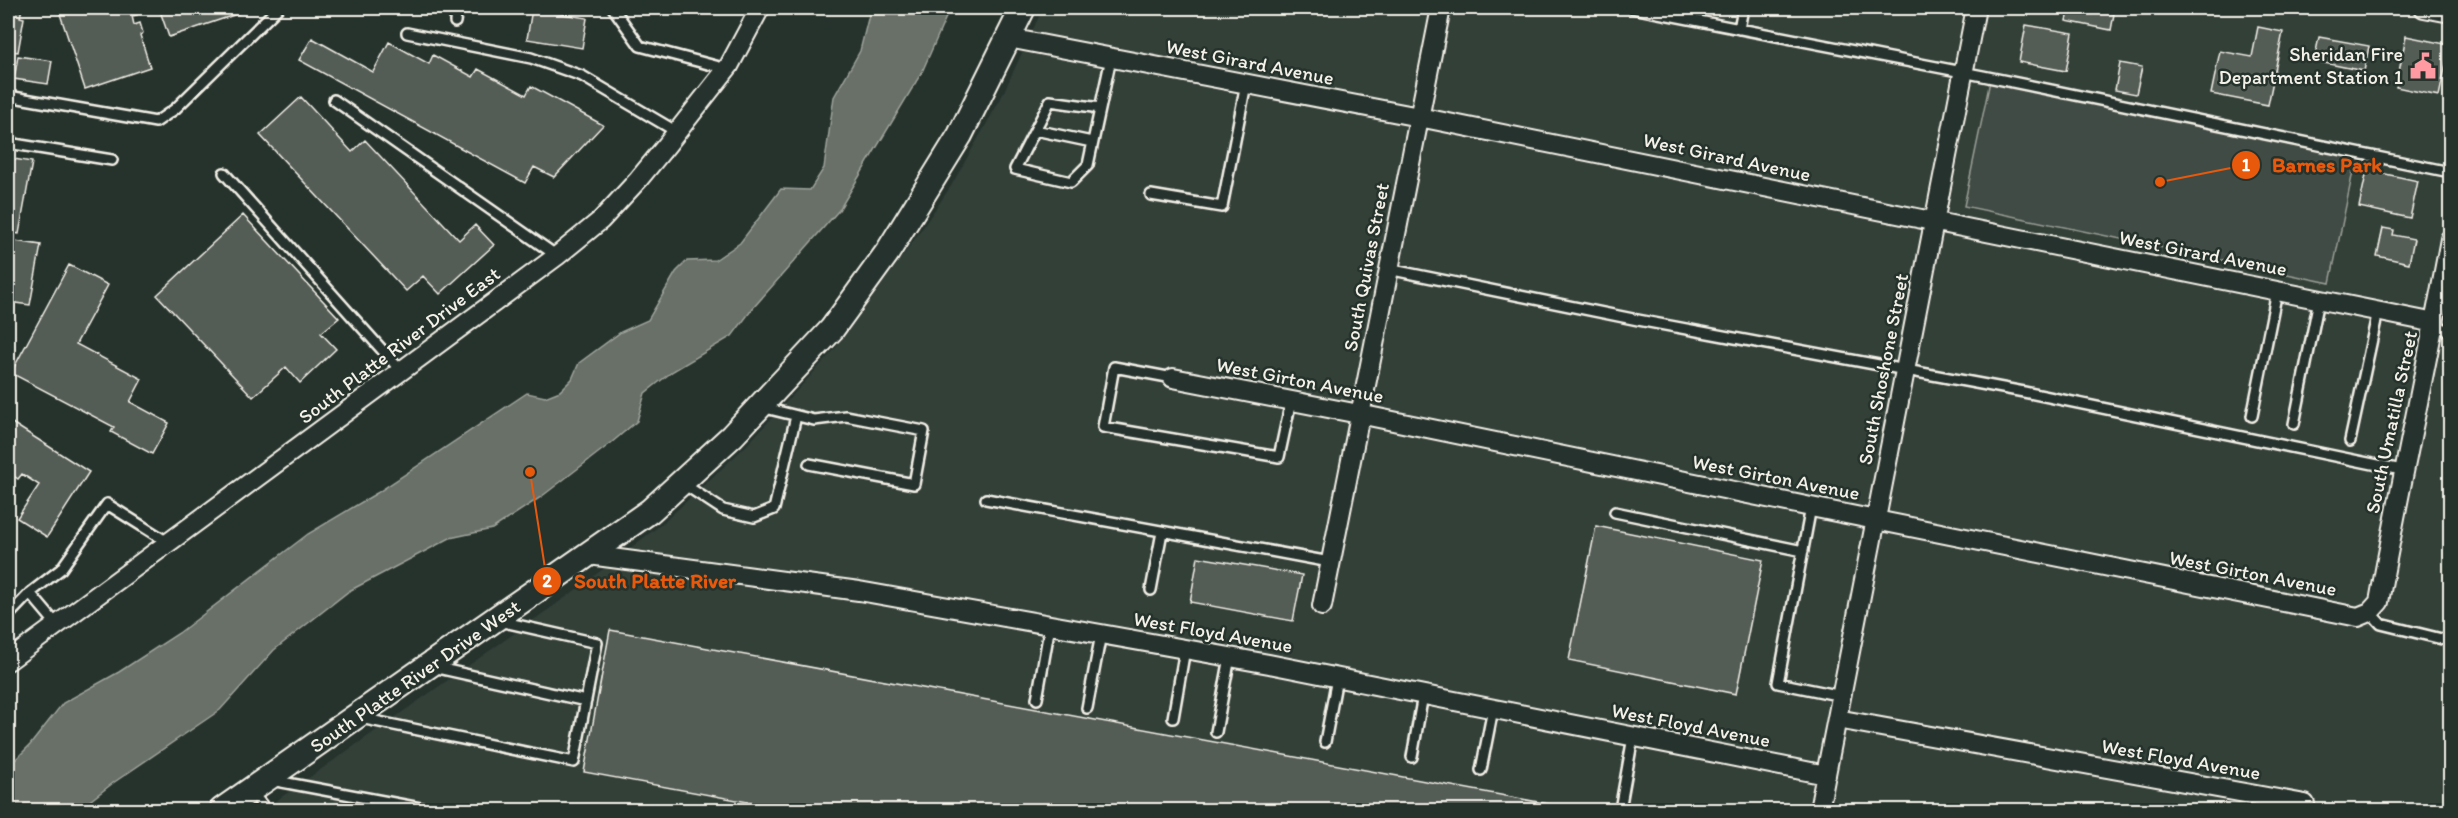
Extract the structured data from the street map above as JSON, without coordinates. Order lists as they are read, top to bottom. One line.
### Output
{"streets":{"street":["West Girard Avenue","South Quivas Street","South Platte River Drive East","South Shoshone Street","West Girton Avenue","South Umatilla Street","West Floyd Avenue","South Platte River Drive West"]},"crossings":[["West Girard Avenue","South Quivas Street"],["West Girard Avenue","South Shoshone Street"],["West Girard Avenue","South Umatilla Street"],["West Girard Avenue","South Platte River Drive West"],["South Quivas Street","West Girton Avenue"],["South Shoshone Street","West Girton Avenue"],["South Shoshone Street","West Floyd Avenue"],["West Girton Avenue","South Umatilla Street"],["West Floyd Avenue","South Platte River Drive West"]],"places":{"public building":["Sheridan Fire Department Station 1"],"other":["Barnes Park","South Platte River"]}}
